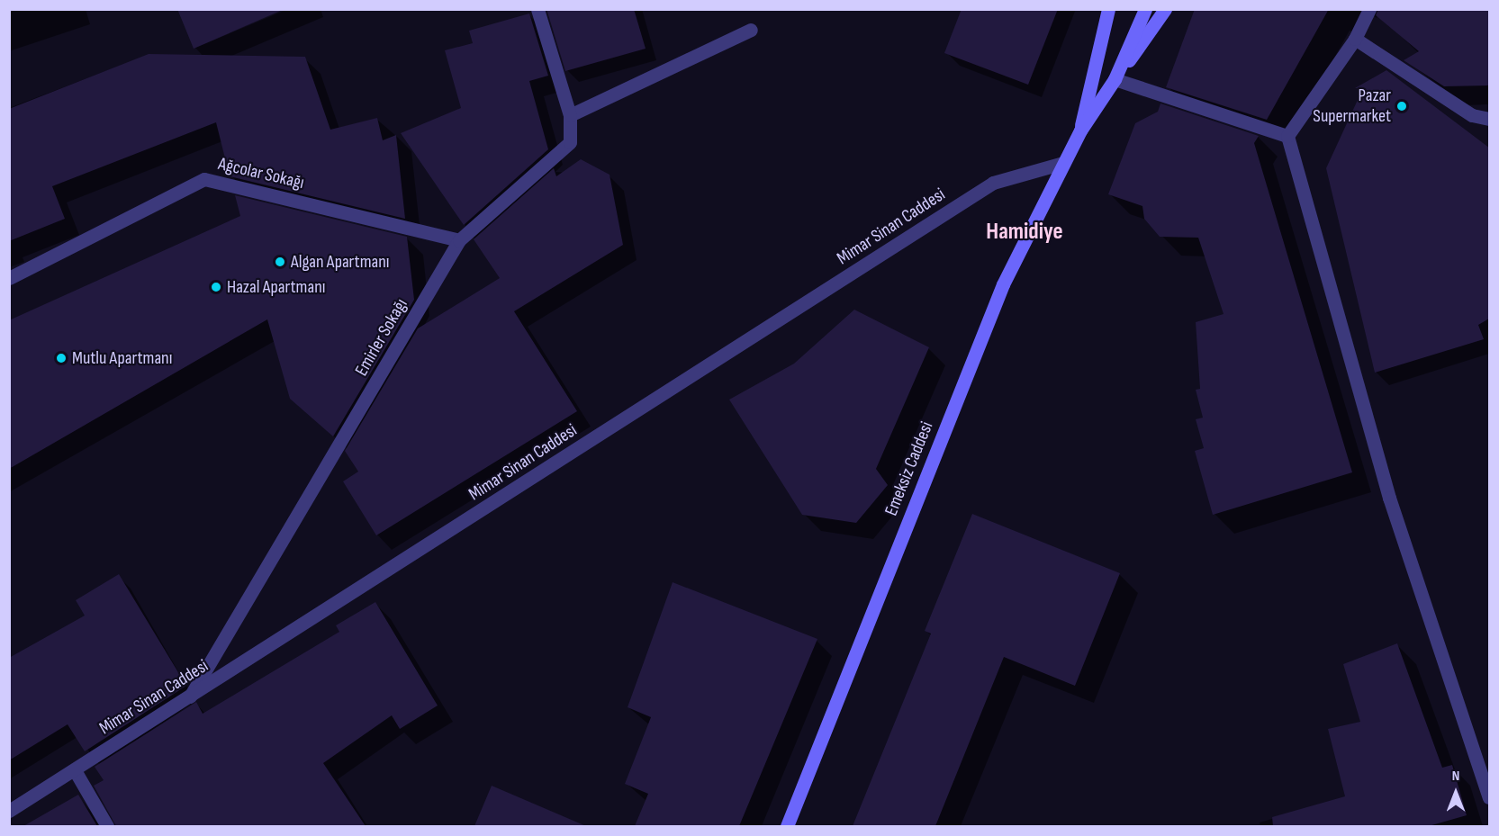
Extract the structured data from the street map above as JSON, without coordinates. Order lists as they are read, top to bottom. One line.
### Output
{"streets":{"main road":["Emeksiz Caddesi"],"street":["Ağcolar Sokağı","Mimar Sinan Caddesi","Emirler Sokağı"]},"crossings":[["Ağcolar Sokağı","Emirler Sokağı"],["Mimar Sinan Caddesi","Emirler Sokağı"],["Mimar Sinan Caddesi","Emeksiz Caddesi"]],"districts":["Hamidiye"],"places":["Pazar Supermarket","Algan Apartmanı","Hazal Apartmanı","Mutlu Apartmanı"],"north":"top"}
